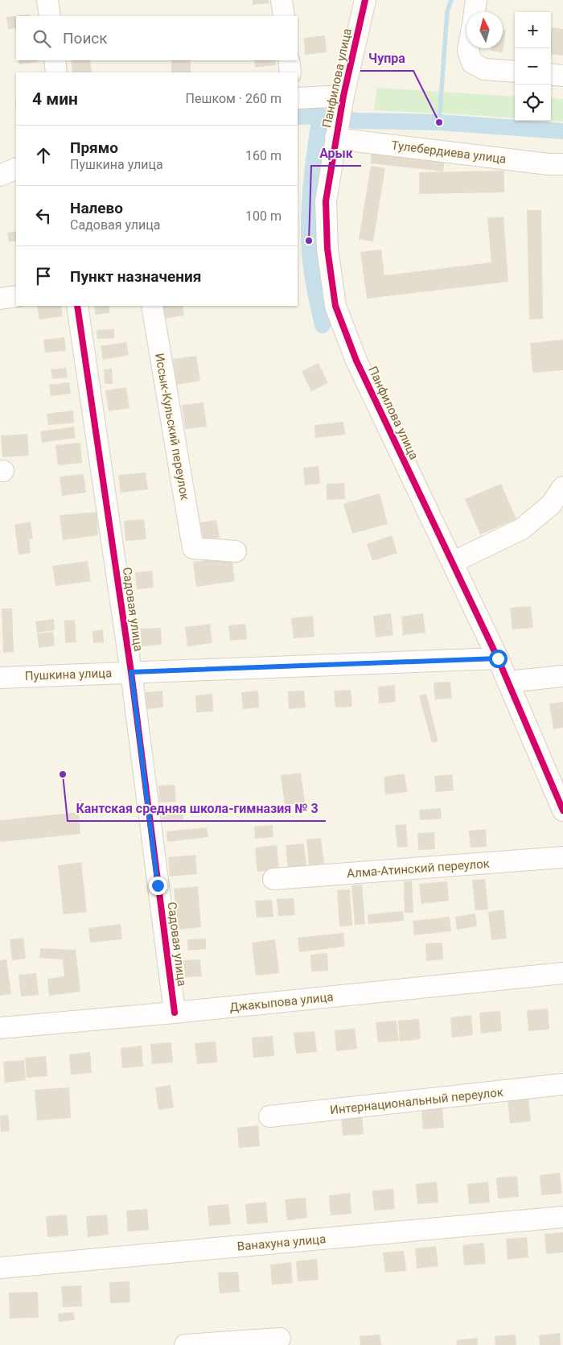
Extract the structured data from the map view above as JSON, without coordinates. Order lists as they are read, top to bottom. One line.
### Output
{"streets":{"street":["Панфилова улица","Тулебердиева улица","Иссык-Кульский переулок","Садовая улица","Пушкина улица","Алма-Атинский переулок","Джакыпова улица","Интернациональный переулок","Ванахуна улица"]},"crossings":[["Панфилова улица","Тулебердиева улица"],["Панфилова улица","Пушкина улица"],["Садовая улица","Пушкина улица"],["Садовая улица","Джакыпова улица"]],"places":["Чупра","Арык","Кантская средняя школа-гимназия № 3"],"north":"top","page":{"map_buttons":["+","−"],"search":"Поиск","heading":["4 мин","Пешком · 260 m"],"list":[["Прямо","Пушкина улица","160 m"],["Налево","Садовая улица","100 m"],"Пункт назначения"]}}
